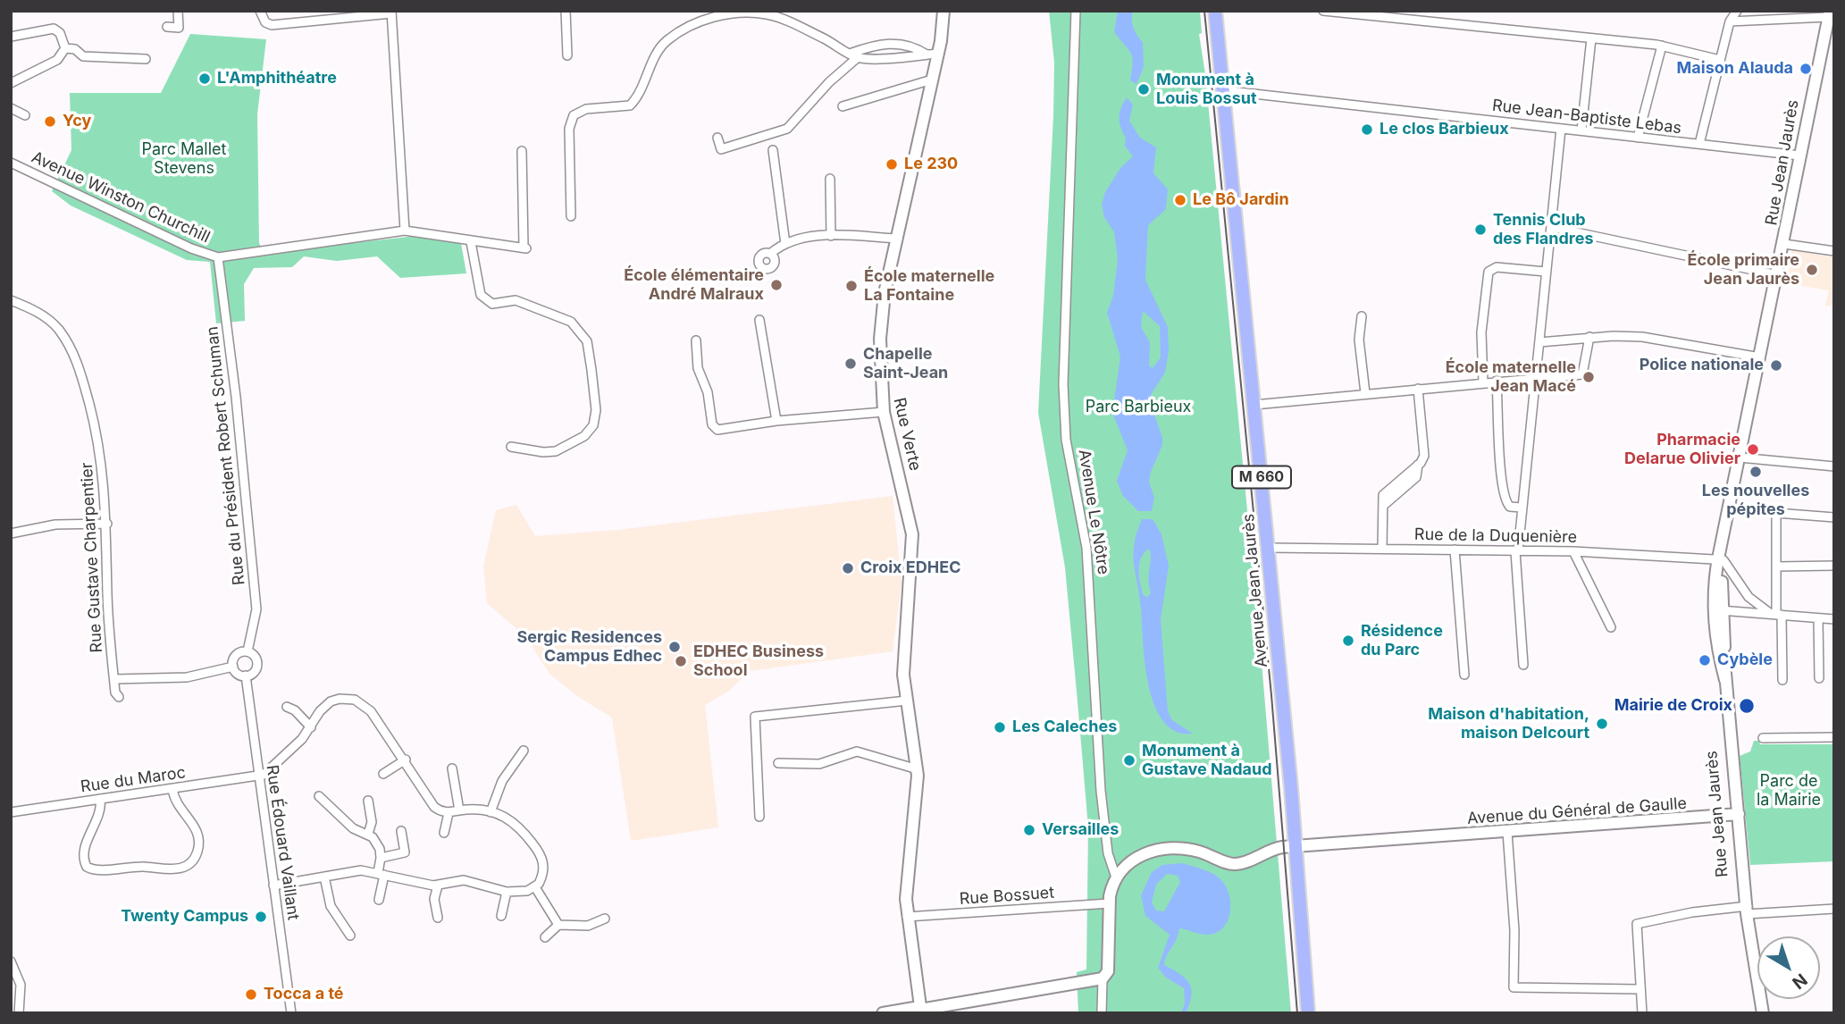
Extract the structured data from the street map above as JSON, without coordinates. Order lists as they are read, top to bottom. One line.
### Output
{"streets":{"main road":["Rue Jean Jaurès","Rue Verte","M 660","Avenue Jean Jaurès","Avenue du Général de Gaulle"],"street":["Rue Jean-Baptiste Lebas","Avenue Winston Churchill","Rue du Président Robert Schuman","Avenue Le Nôtre","Rue de la Duquenière","Rue Gustave Charpentier","Rue du Maroc","Rue Édouard Vaillant","Rue Bossuet"]},"crossings":[["Rue Jean-Baptiste Lebas","Rue Jean Jaurès"],["Rue Jean-Baptiste Lebas","Avenue Jean Jaurès"],["Rue Jean Jaurès","Rue de la Duquenière"],["Rue Jean Jaurès","Avenue du Général de Gaulle"],["Avenue Winston Churchill","Rue du Président Robert Schuman"],["Rue Verte","Rue Bossuet"],["Rue du Président Robert Schuman","Rue Édouard Vaillant"],["Avenue Le Nôtre","Avenue du Général de Gaulle"],["Rue de la Duquenière","Avenue Jean Jaurès"],["Avenue Jean Jaurès","Avenue du Général de Gaulle"],["Rue du Maroc","Rue Édouard Vaillant"]],"parks":["Parc Mallet Stevens","Parc Barbieux","Parc de la Mairie"],"places":["Maison Alauda","L'Amphithéatre","Monument à Louis Bossut","Ycy","Le clos Barbieux","Le 230","Le Bô Jardin","Tennis Club des Flandres","École primaire Jean Jaurès","École élémentaire André Malraux","École maternelle La Fontaine","Chapelle Saint-Jean","Police nationale","École maternelle Jean Macé","Pharmacie Delarue Olivier","Les nouvelles pépites","Croix EDHEC","Résidence du Parc","Sergic Residences Campus Edhec","Cybèle","EDHEC Business School","Mairie de Croix","Maison d'habitation, maison Delcourt","Les Caleches","Monument à Gustave Nadaud","Versailles","Twenty Campus","Tocca a té"],"north":"bottom right"}
